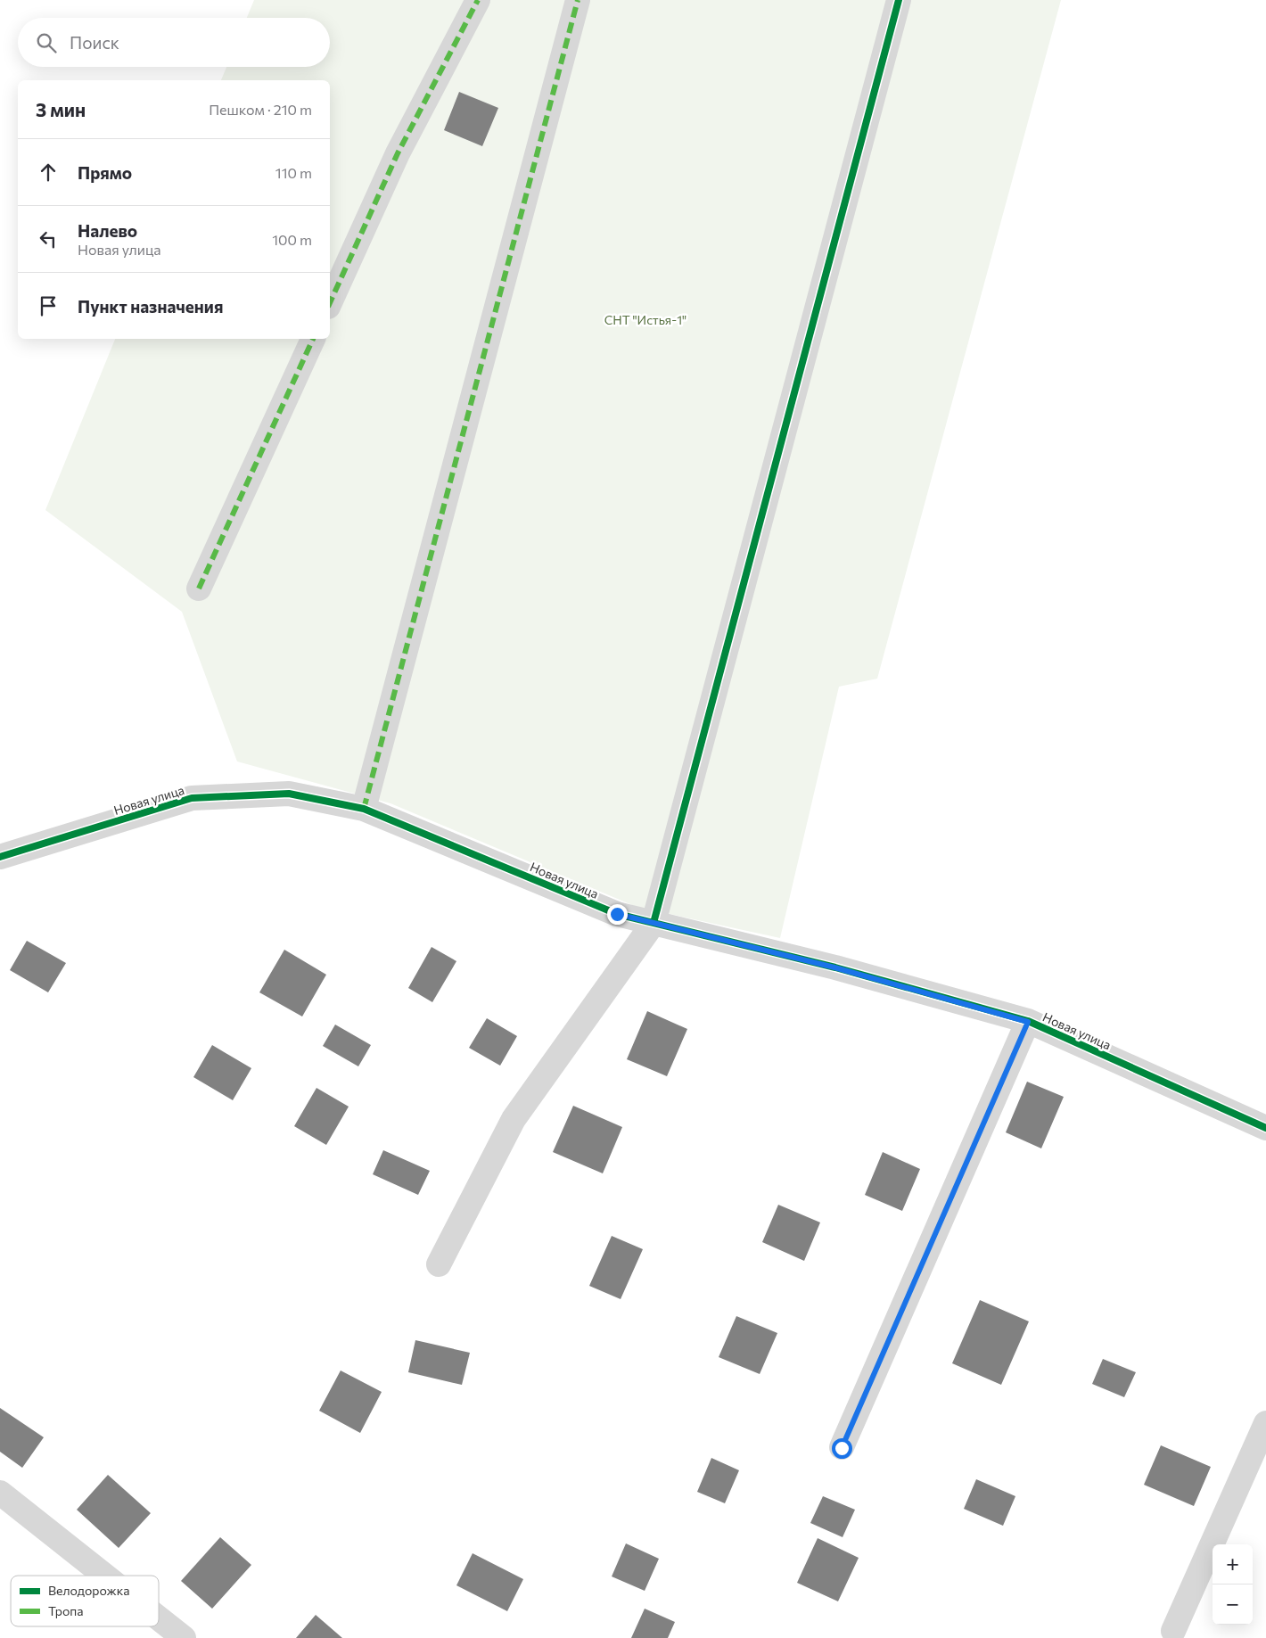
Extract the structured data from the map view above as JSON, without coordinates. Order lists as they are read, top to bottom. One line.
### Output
{"streets":{"street":["Новая улица"]},"parks":["СНТ \"Истья-1\""],"legend":["Велодорожка","Тропа"],"page":{"search":"Поиск","heading":["3 мин","Пешком · 210 m"],"list":[["Прямо","110 m"],["Налево","Новая улица","100 m"],"Пункт назначения"],"map_buttons":["+","−"]}}
